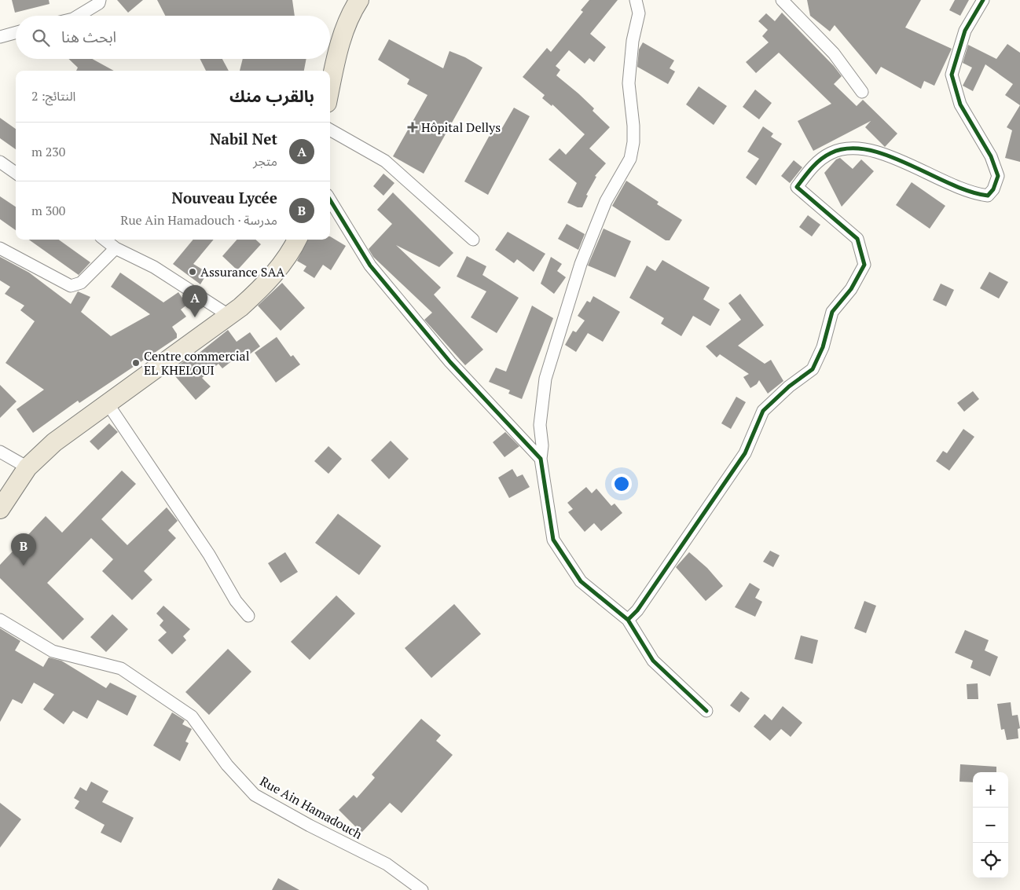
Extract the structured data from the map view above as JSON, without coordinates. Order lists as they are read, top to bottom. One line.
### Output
{"streets":{"street":["Rue Ain Hamadouch"]},"places":{"health":["Hôpital Dellys"],"other":["Assurance SAA","Centre commercial EL KHELOUI"]},"page":{"search":"ابحث هنا","heading":["بالقرب منك","النتائج: 2"],"list":[{"mark":"A","name":"Nabil Net","note":"متجر","value":"230 m"},{"mark":"B","name":"Nouveau Lycée","note":"مدرسة · Rue Ain Hamadouch","value":"300 m"}],"pins":["A","B"],"map_buttons":["+","−"]}}
